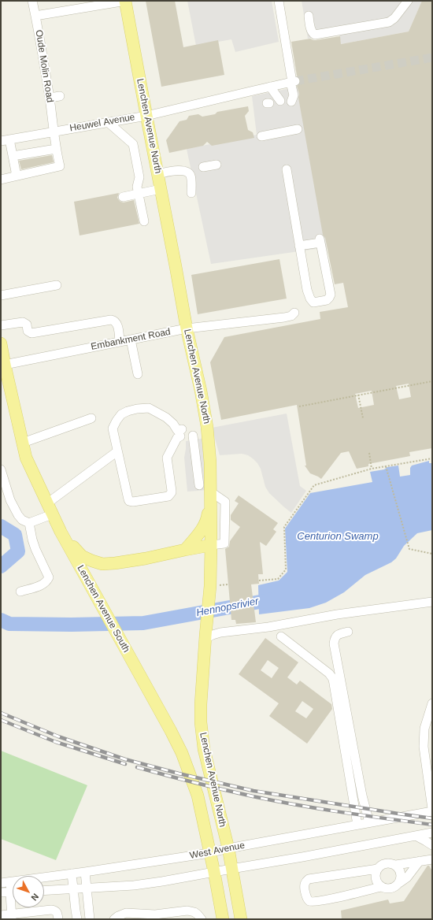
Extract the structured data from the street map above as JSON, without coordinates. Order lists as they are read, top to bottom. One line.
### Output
{"streets":{"main road":["Lenchen Avenue North","Lenchen Avenue South"],"street":["Oude Molin Road","Heuwel Avenue","Embankment Road","West Avenue"]},"crossings":[["Oude Molin Road","Heuwel Avenue"],["Heuwel Avenue","Lenchen Avenue North"],["Lenchen Avenue North","Embankment Road"],["Lenchen Avenue North","West Avenue"],["Embankment Road","Lenchen Avenue South"],["Lenchen Avenue South","West Avenue"]],"water":["Centurion Swamp","Hennopsrivier"],"north":"bottom right"}
